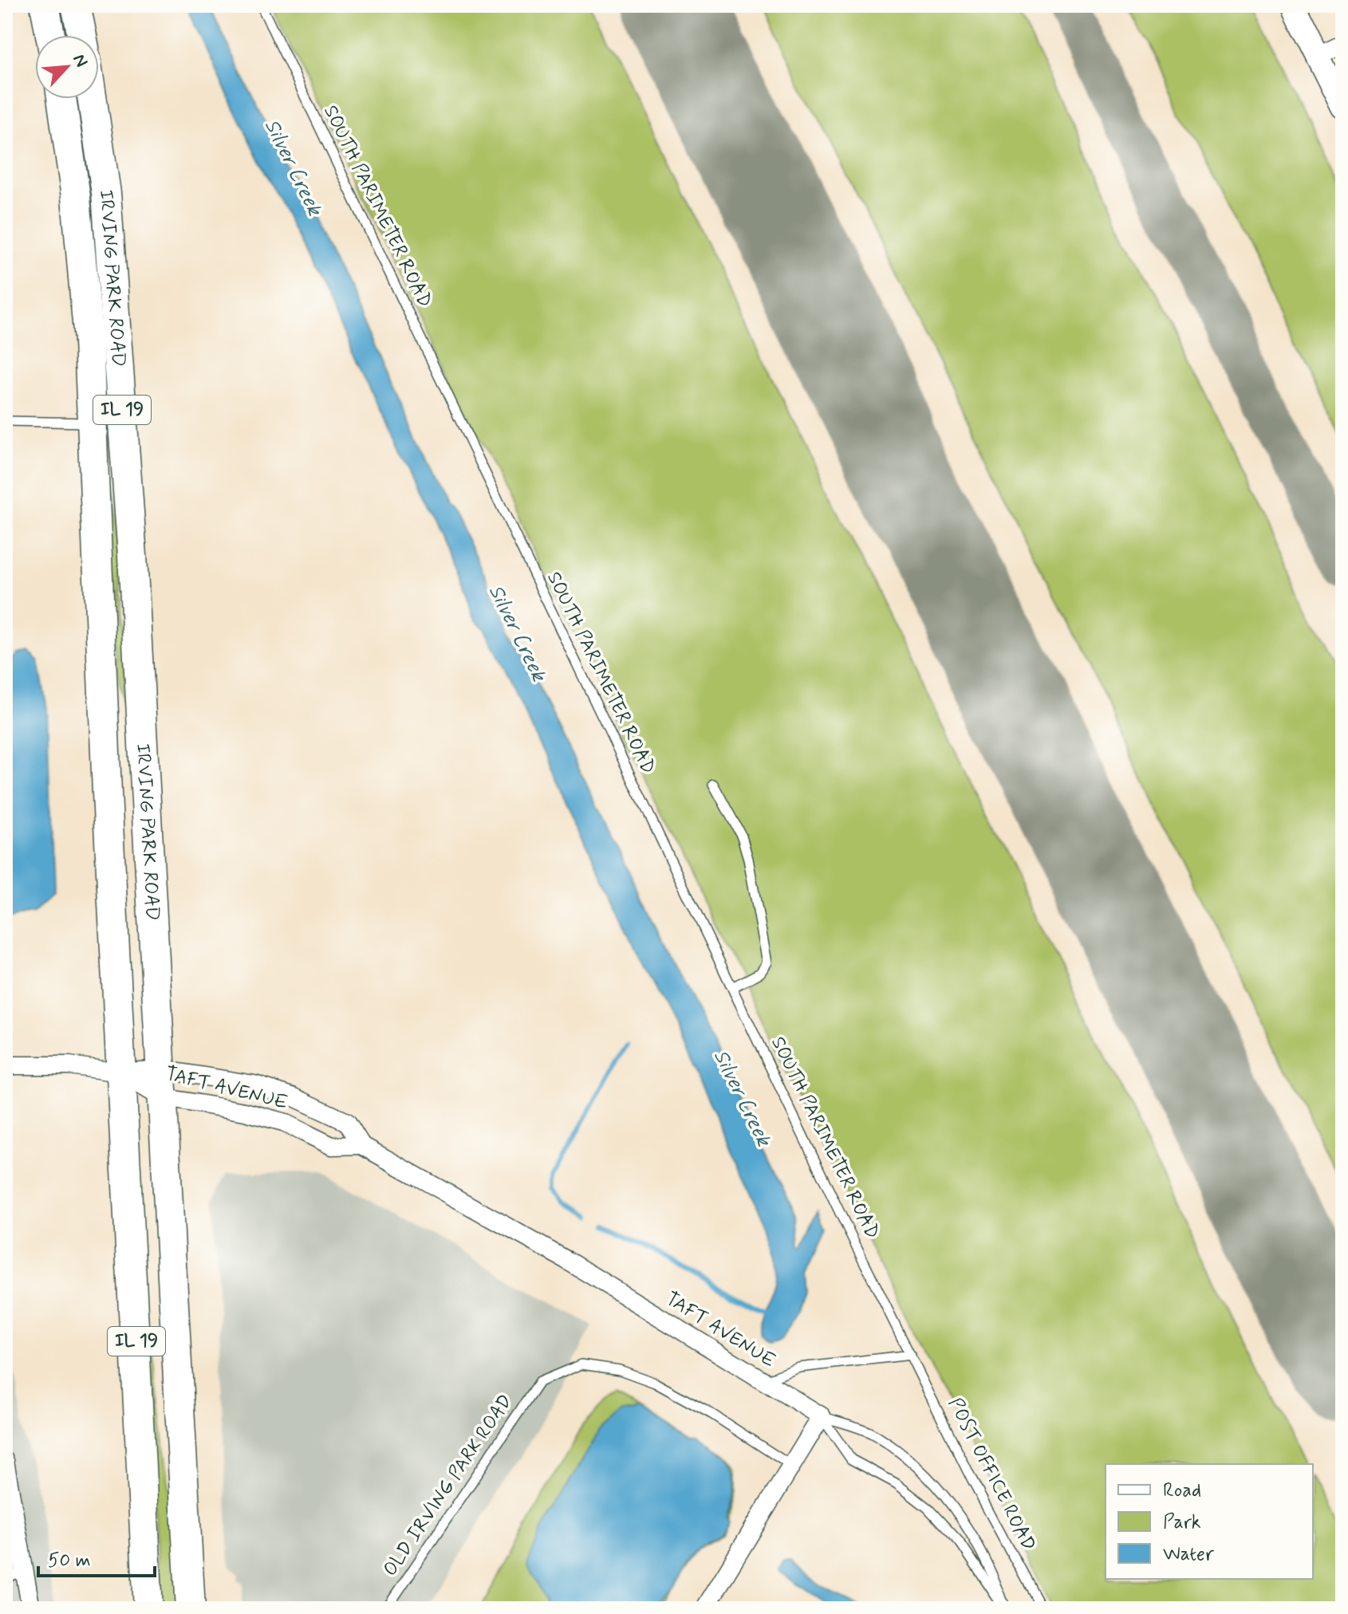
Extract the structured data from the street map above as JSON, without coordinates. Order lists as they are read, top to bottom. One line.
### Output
{"streets":{"main road":["IRVING PARK ROAD","IL 19"],"street":["TAFT AVENUE"],"lane":["SOUTH PARIMETER ROAD","POST OFFICE ROAD","OLD IRVING PARK ROAD"]},"crossings":[["SOUTH PARIMETER ROAD","POST OFFICE ROAD"],["IRVING PARK ROAD","TAFT AVENUE"]],"water":["Silver Creek"],"legend":["Road","Park","Water"],"scale_bar":"50 m","north":"top right"}
